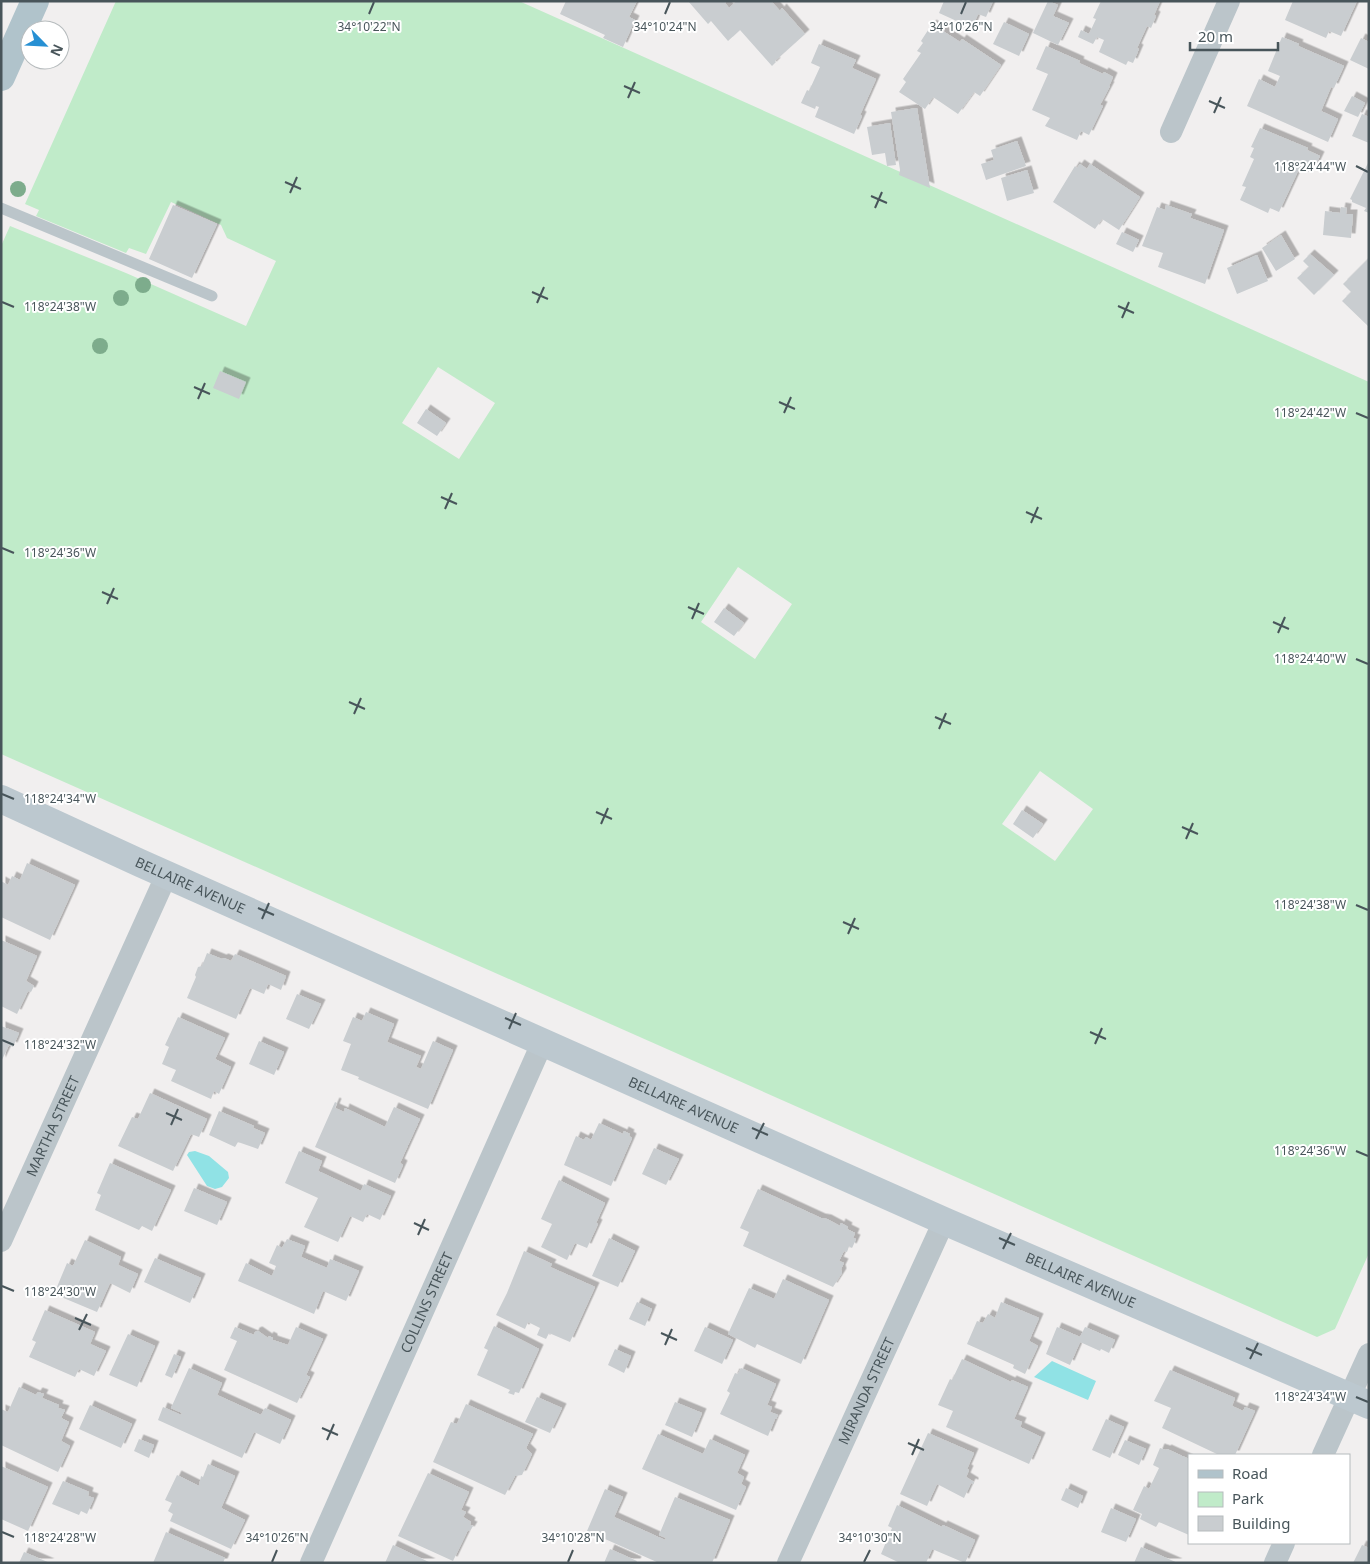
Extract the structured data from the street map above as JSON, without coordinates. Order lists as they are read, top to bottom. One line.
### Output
{"streets":{"street":["BELLAIRE AVENUE","MARTHA STREET","COLLINS STREET","MIRANDA STREET"]},"crossings":[["BELLAIRE AVENUE","MARTHA STREET"],["BELLAIRE AVENUE","COLLINS STREET"],["BELLAIRE AVENUE","MIRANDA STREET"]],"legend":["Road","Park","Building"],"scale_bar":"20 m","north":"bottom right","coordinates":["34°10'22\"N","34°10'24\"N","34°10'26\"N","118°24'44\"W","118°24'38\"W","118°24'42\"W","118°24'36\"W","118°24'40\"W","118°24'34\"W","118°24'32\"W","118°24'30\"W","118°24'28\"W","34°10'28\"N","34°10'30\"N"]}
